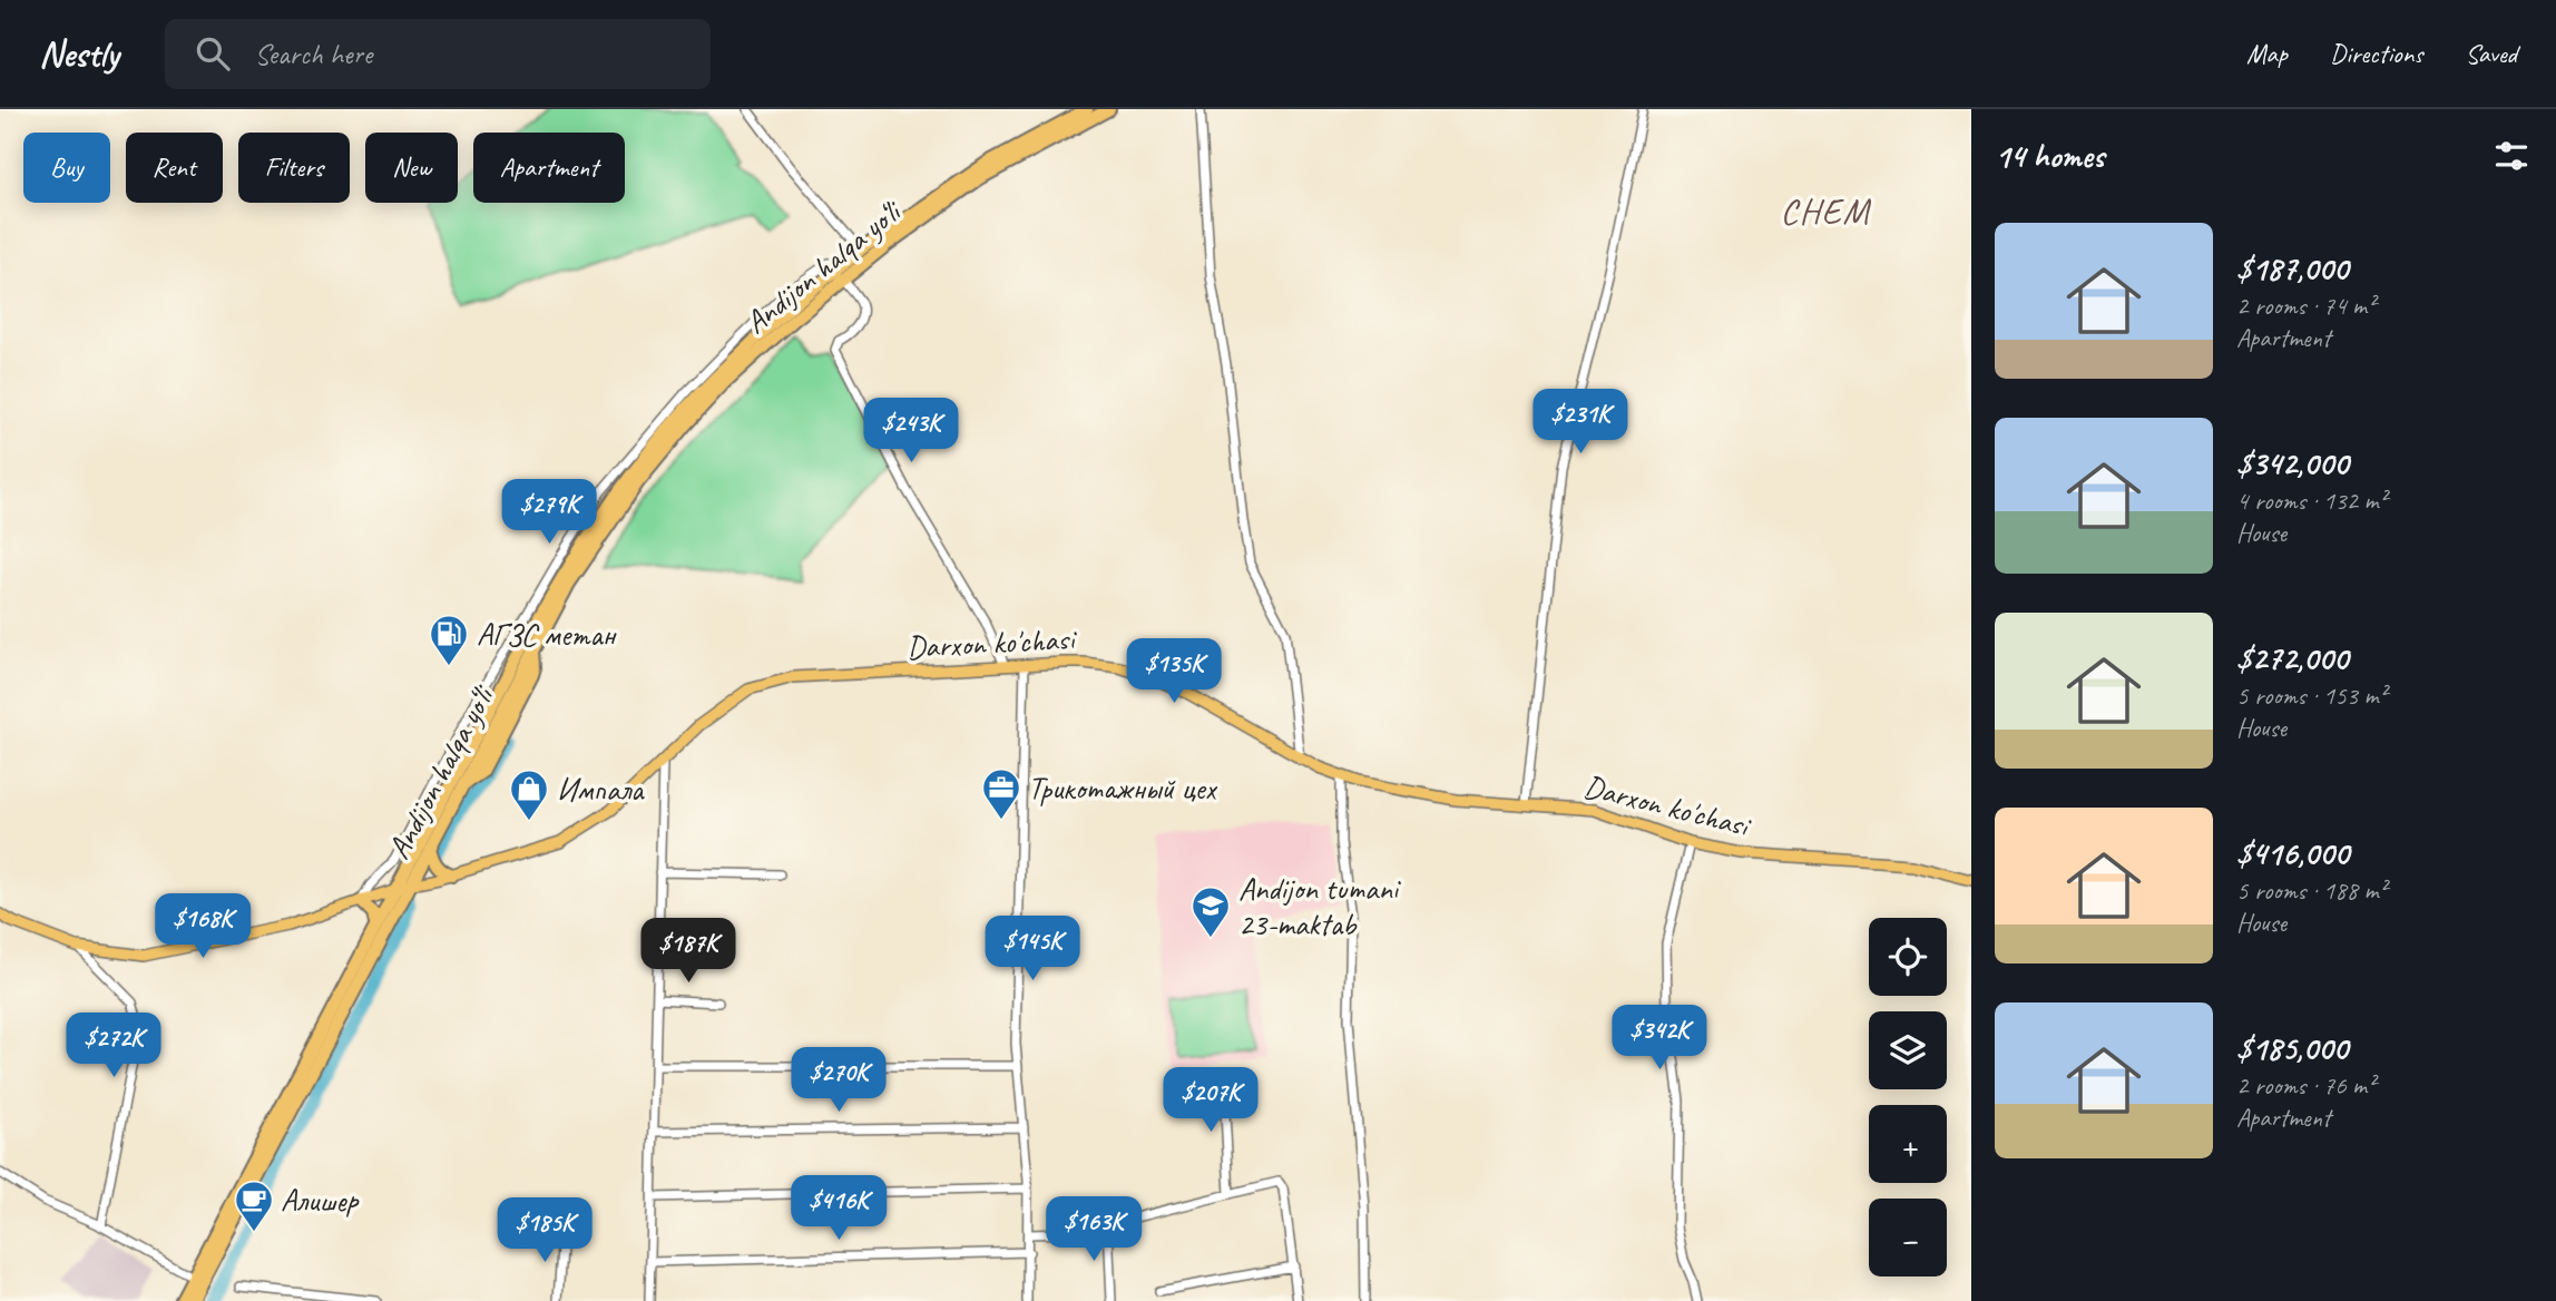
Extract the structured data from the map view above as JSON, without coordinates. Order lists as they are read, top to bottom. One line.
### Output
{"streets":{"highway":["Andijon halqa yo‘li"],"main road":["Darxon ko'chasi"]},"crossings":[["Andijon halqa yo‘li","Darxon ko'chasi"]],"districts":["CHEM"],"places":{"fuel station":["АГЗС метан"],"office":["Трикотажный цех"],"shop":["Импала"],"school or university":["Andijon tumani 23-maktab"],"cafe":["Алишер"]},"page":{"header":"Nestly","search":"Search here","nav":["Map","Directions","Saved"],"heading":"14 homes","chip":["Buy","Rent","Filters","New","Apartment"],"list":[{"name":"$187,000","note":"2 rooms · 74 m² · Apartment"},{"name":"$342,000","note":"4 rooms · 132 m² · House"},{"name":"$272,000","note":"5 rooms · 153 m² · House"},{"name":"$416,000","note":"5 rooms · 188 m² · House"},{"name":"$185,000","note":"2 rooms · 76 m² · Apartment"}],"price":["$231K","$243K","$279K","$135K","$168K","$145K","$187K","$342K","$272K","$270K","$207K","$416K","$163K","$185K"],"map_buttons":["+","−"]}}
